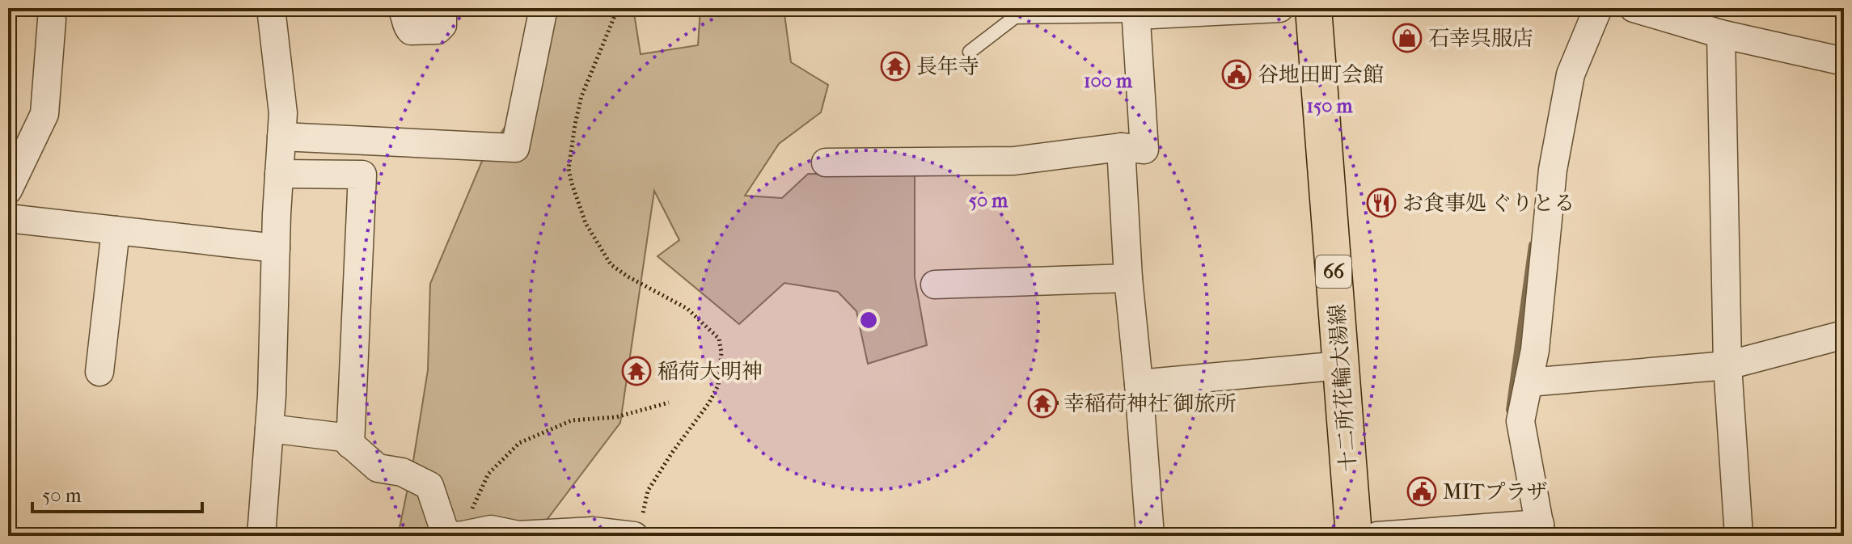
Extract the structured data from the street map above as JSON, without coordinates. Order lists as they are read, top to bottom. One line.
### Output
{"streets":{"main road":["66","十二所花輪大湯線"]},"places":{"shop":["石幸呉服店"],"temple":["長年寺","稲荷大明神","幸稲荷神社 御旅所"],"public building":["谷地田町会館","MITプラザ"],"restaurant":["お食事処 ぐりとる"]},"scale_bar":"50 m","rings":["100 m","150 m","50 m"]}
